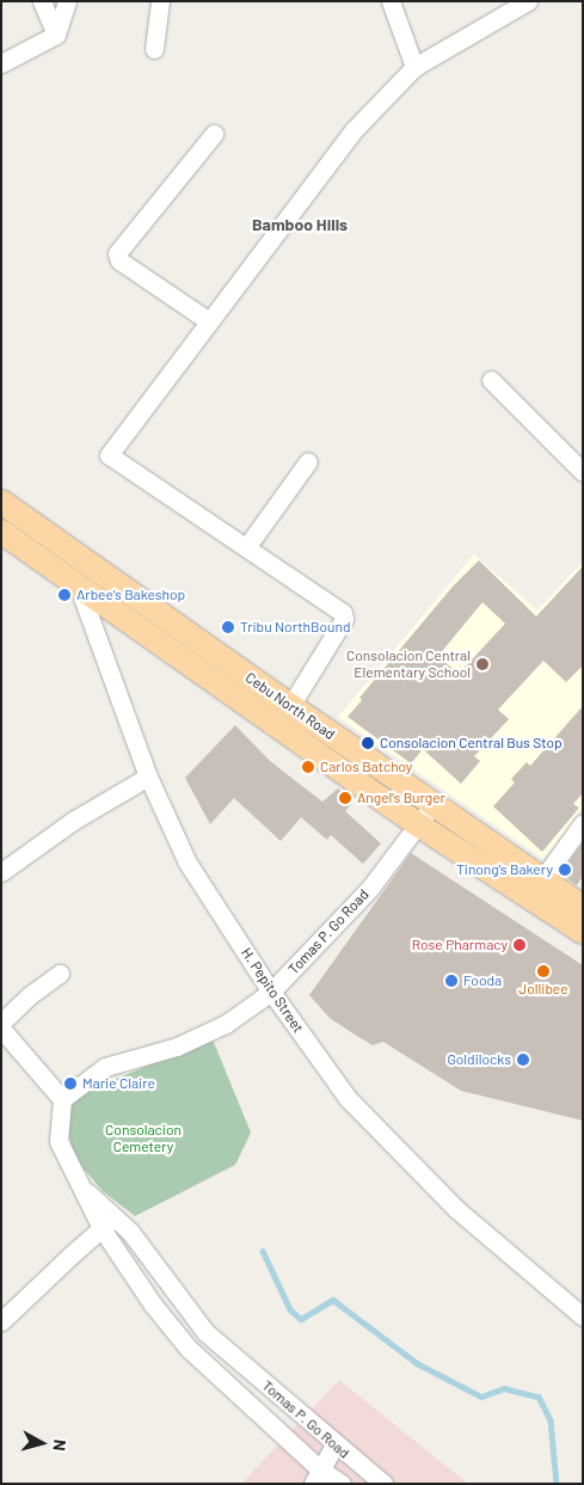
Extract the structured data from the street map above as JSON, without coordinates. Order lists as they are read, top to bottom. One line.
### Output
{"streets":{"main road":["Cebu North Road"],"street":["Tomas P. Go Road","H. Pepito Street"]},"crossings":[["Cebu North Road","Tomas P. Go Road"],["Cebu North Road","H. Pepito Street"],["Tomas P. Go Road","H. Pepito Street"]],"districts":["Bamboo Hills"],"parks":["Consolacion Cemetery"],"places":["Arbee's Bakeshop","Tribu NorthBound","Consolacion Central Elementary School","Consolacion Central Bus Stop","Carlos Batchoy","Angel's Burger","Tinong's Bakery","Rose Pharmacy","Jollibee","Fooda","Goldilocks","Marie Claire"],"north":"right"}
